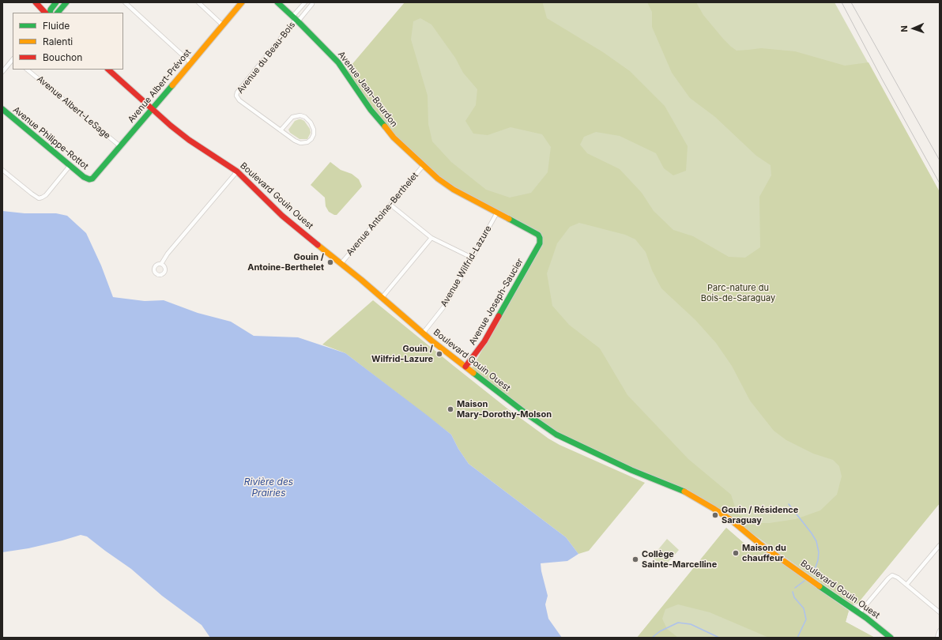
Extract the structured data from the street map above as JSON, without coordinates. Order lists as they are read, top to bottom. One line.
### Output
{"streets":{"street":["Avenue du Beau-Bois","Avenue Albert-Prévost","Avenue Jean-Bourdon","Avenue Albert-LeSage","Avenue Philippe-Rottot","Boulevard Gouin Ouest","Avenue Antoine-Berthelet","Avenue Wilfrid-Lazure","Avenue Joseph-Saucier"]},"crossings":[["Avenue du Beau-Bois","Avenue Jean-Bourdon"],["Avenue Albert-Prévost","Avenue Albert-LeSage"],["Avenue Albert-Prévost","Avenue Philippe-Rottot"],["Avenue Albert-Prévost","Boulevard Gouin Ouest"],["Avenue Jean-Bourdon","Avenue Antoine-Berthelet"],["Avenue Jean-Bourdon","Avenue Wilfrid-Lazure"],["Avenue Jean-Bourdon","Avenue Joseph-Saucier"],["Boulevard Gouin Ouest","Avenue Antoine-Berthelet"],["Boulevard Gouin Ouest","Avenue Wilfrid-Lazure"],["Boulevard Gouin Ouest","Avenue Joseph-Saucier"]],"water":["Rivière des Prairies"],"parks":["Parc-nature du Bois-de-Saraguay"],"places":["Gouin / Antoine-Berthelet","Gouin / Wilfrid-Lazure","Maison Mary-Dorothy-Molson","Gouin / Résidence Saraguay","Maison du chauffeur","Collège Sainte-Marcelline"],"legend":["Fluide","Ralenti","Bouchon"],"north":"left"}
